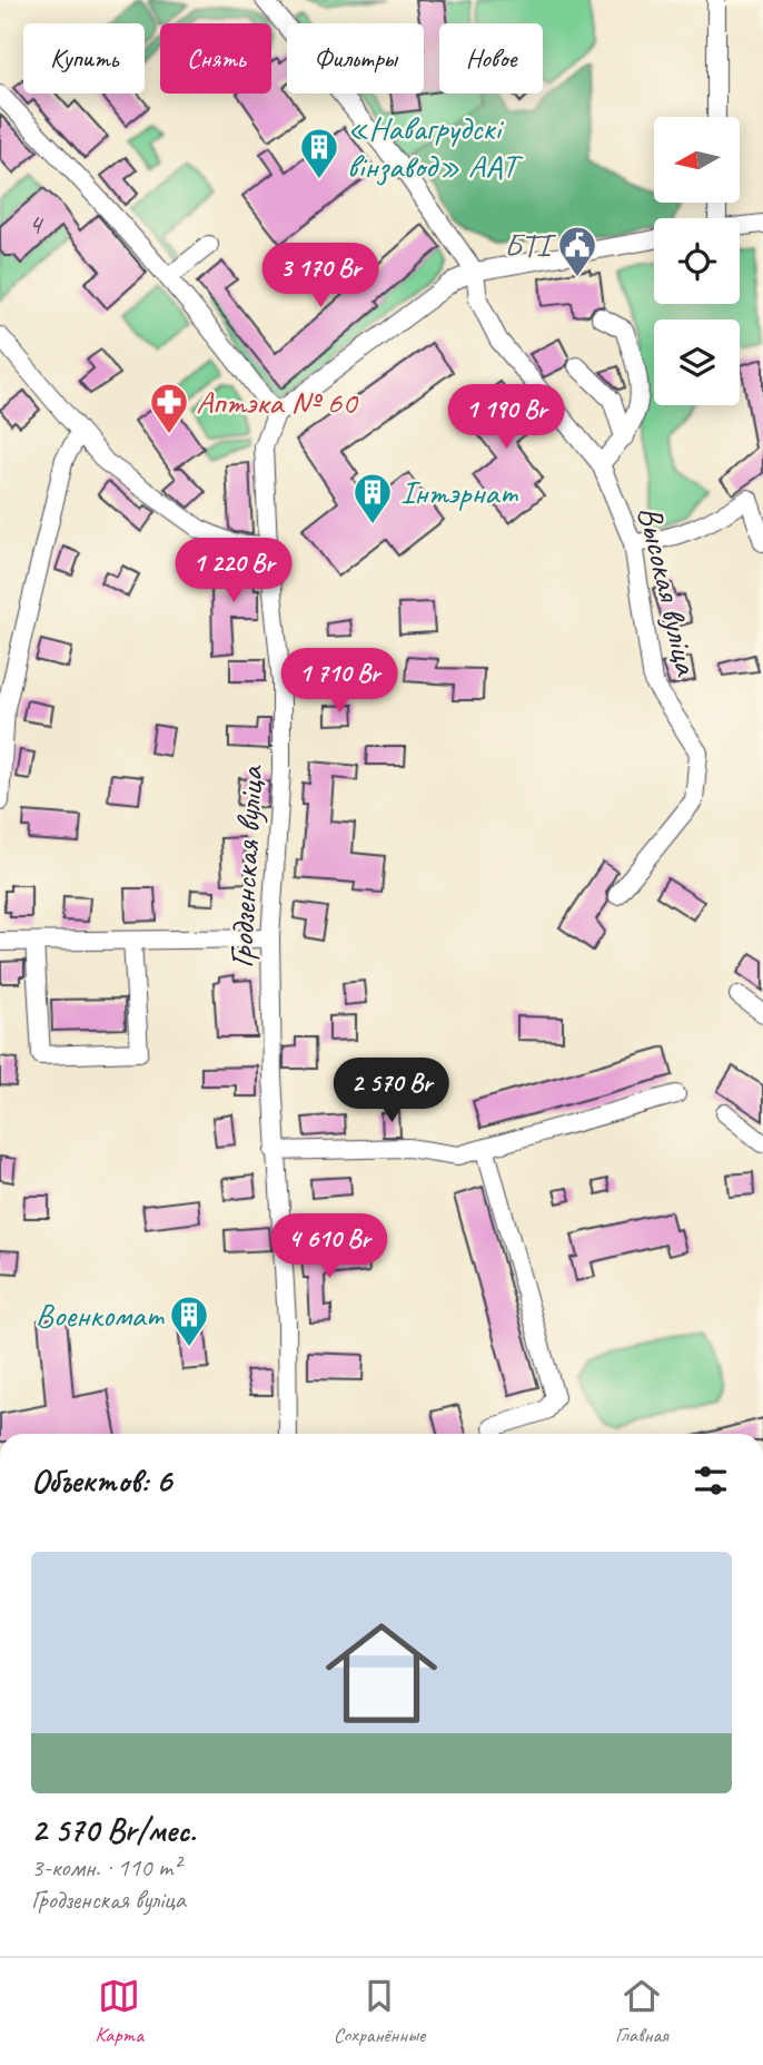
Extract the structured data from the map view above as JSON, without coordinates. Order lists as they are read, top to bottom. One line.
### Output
{"streets":{"street":["Высокая вуліца","Гродзенская вуліца"]},"places":{"building":["«Навагрудскі вінзавод» ААТ","Інтэрнат","Военкомат"],"public building":["БТІ"],"pharmacy":["Аптэка № 60"]},"house_numbers":["4"],"north":"left","page":{"chip":["Купить","Снять","Фильтры","Новое"],"price":["3 170 Br","1 190 Br","1 220 Br","1 710 Br","2 570 Br","4 610 Br"],"heading":"Объектов: 6","list":[{"name":"2 570 Br/мес.","note":"3-комн. · 110 m² · Гродзенская вуліца"}],"tabs":["Карта","Сохранённые","Главная"]}}
